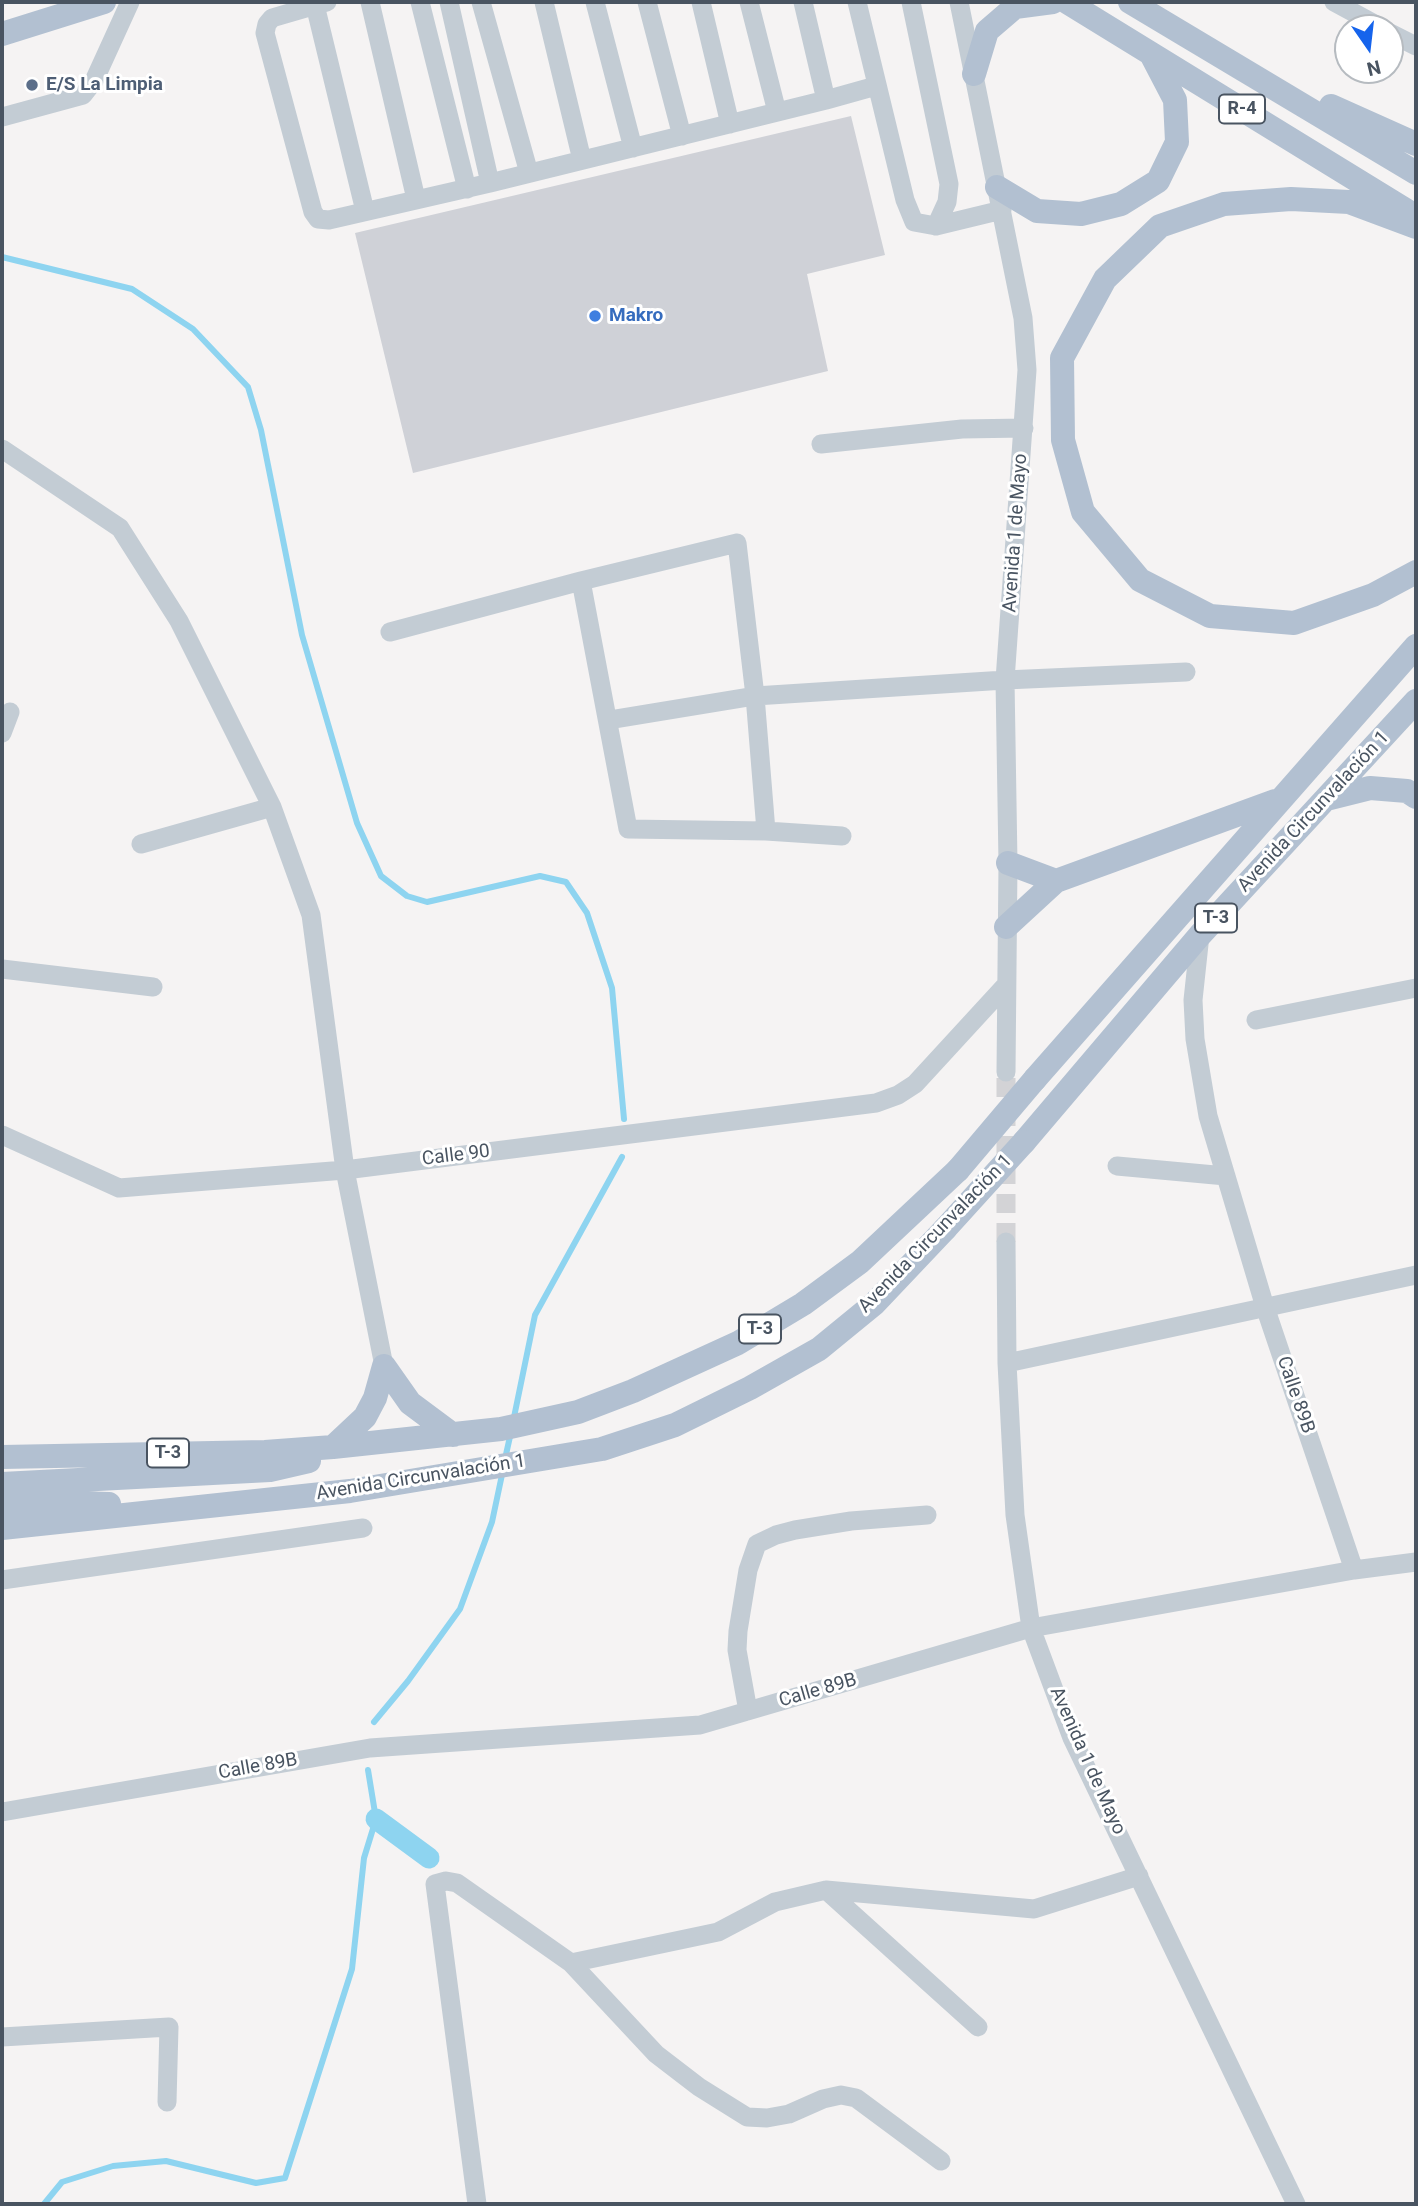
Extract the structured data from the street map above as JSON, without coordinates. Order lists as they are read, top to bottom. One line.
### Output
{"streets":{"main road":["R-4","Avenida Circunvalación 1","T-3"],"street":["Avenida 1 de Mayo","Calle 90","Calle 89B"]},"crossings":[["Avenida 1 de Mayo","Calle 90"],["Avenida 1 de Mayo","Calle 89B"],["Avenida Circunvalación 1","T-3"],["Avenida Circunvalación 1","Calle 89B"]],"places":["E/S La Limpia","Makro"],"north":"bottom"}
